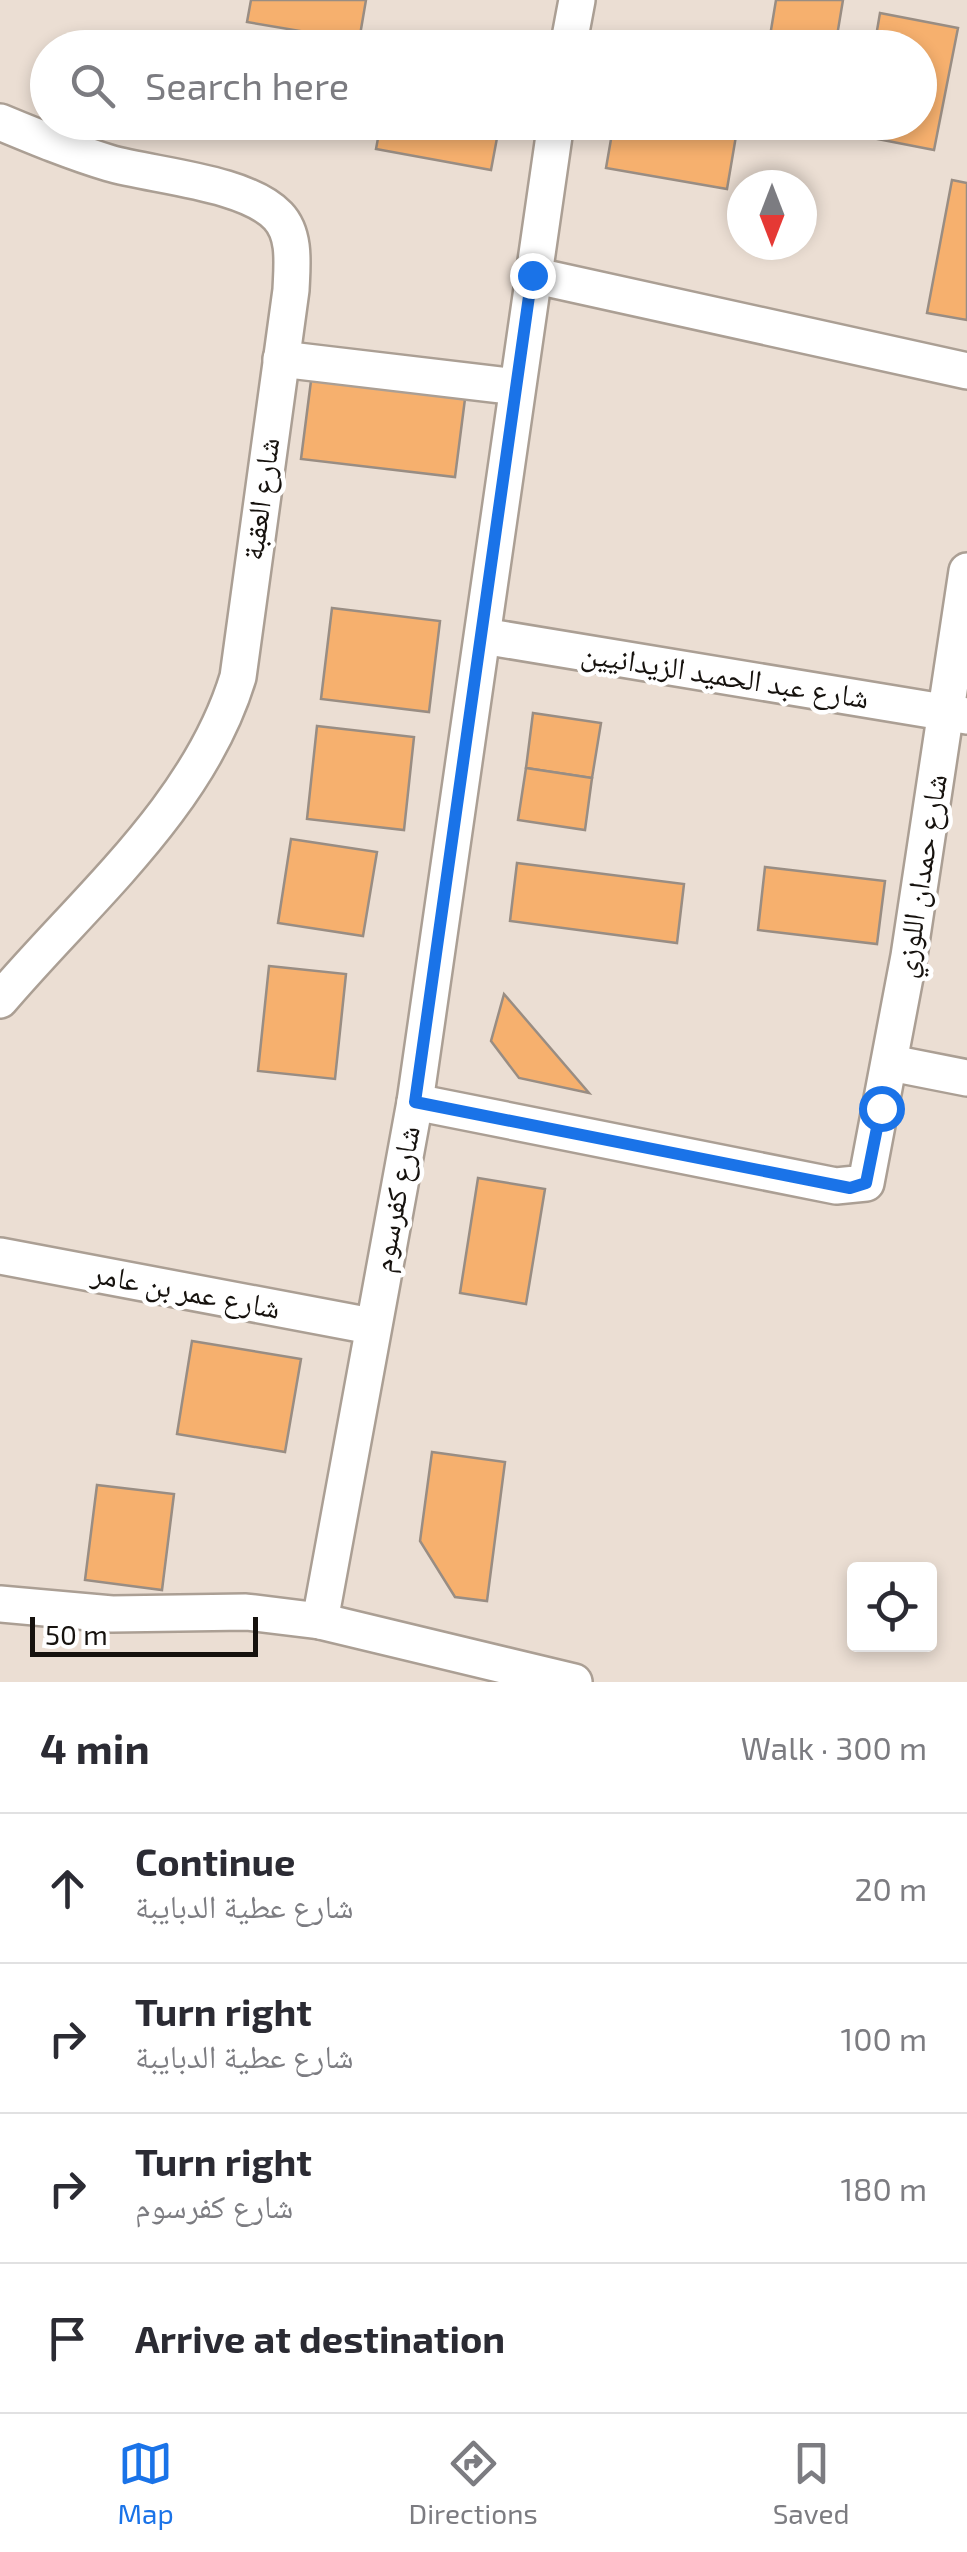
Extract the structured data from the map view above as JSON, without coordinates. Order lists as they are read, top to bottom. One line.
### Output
{"streets":{"street":["شارع العقبة","شارع عبد الحميد الزيدانيين","شارع حمدان اللوزي","شارع كفرسوم","شارع عمر بن عامر"]},"crossings":[["شارع عبد الحميد الزيدانيين","شارع حمدان اللوزي"],["شارع عبد الحميد الزيدانيين","شارع كفرسوم"],["شارع حمدان اللوزي","شارع كفرسوم"],["شارع كفرسوم","شارع عمر بن عامر"]],"scale_bar":"50 m","north":"bottom","page":{"search":"Search here","scale":"50 m","heading":["4 min","Walk · 300 m"],"list":[["Continue","شارع عطية الدبايبة","20 m"],["Turn right","شارع عطية الدبايبة","100 m"],["Turn right","شارع كفرسوم","180 m"],"Arrive at destination"],"nav":["Map","Directions","Saved"]}}
